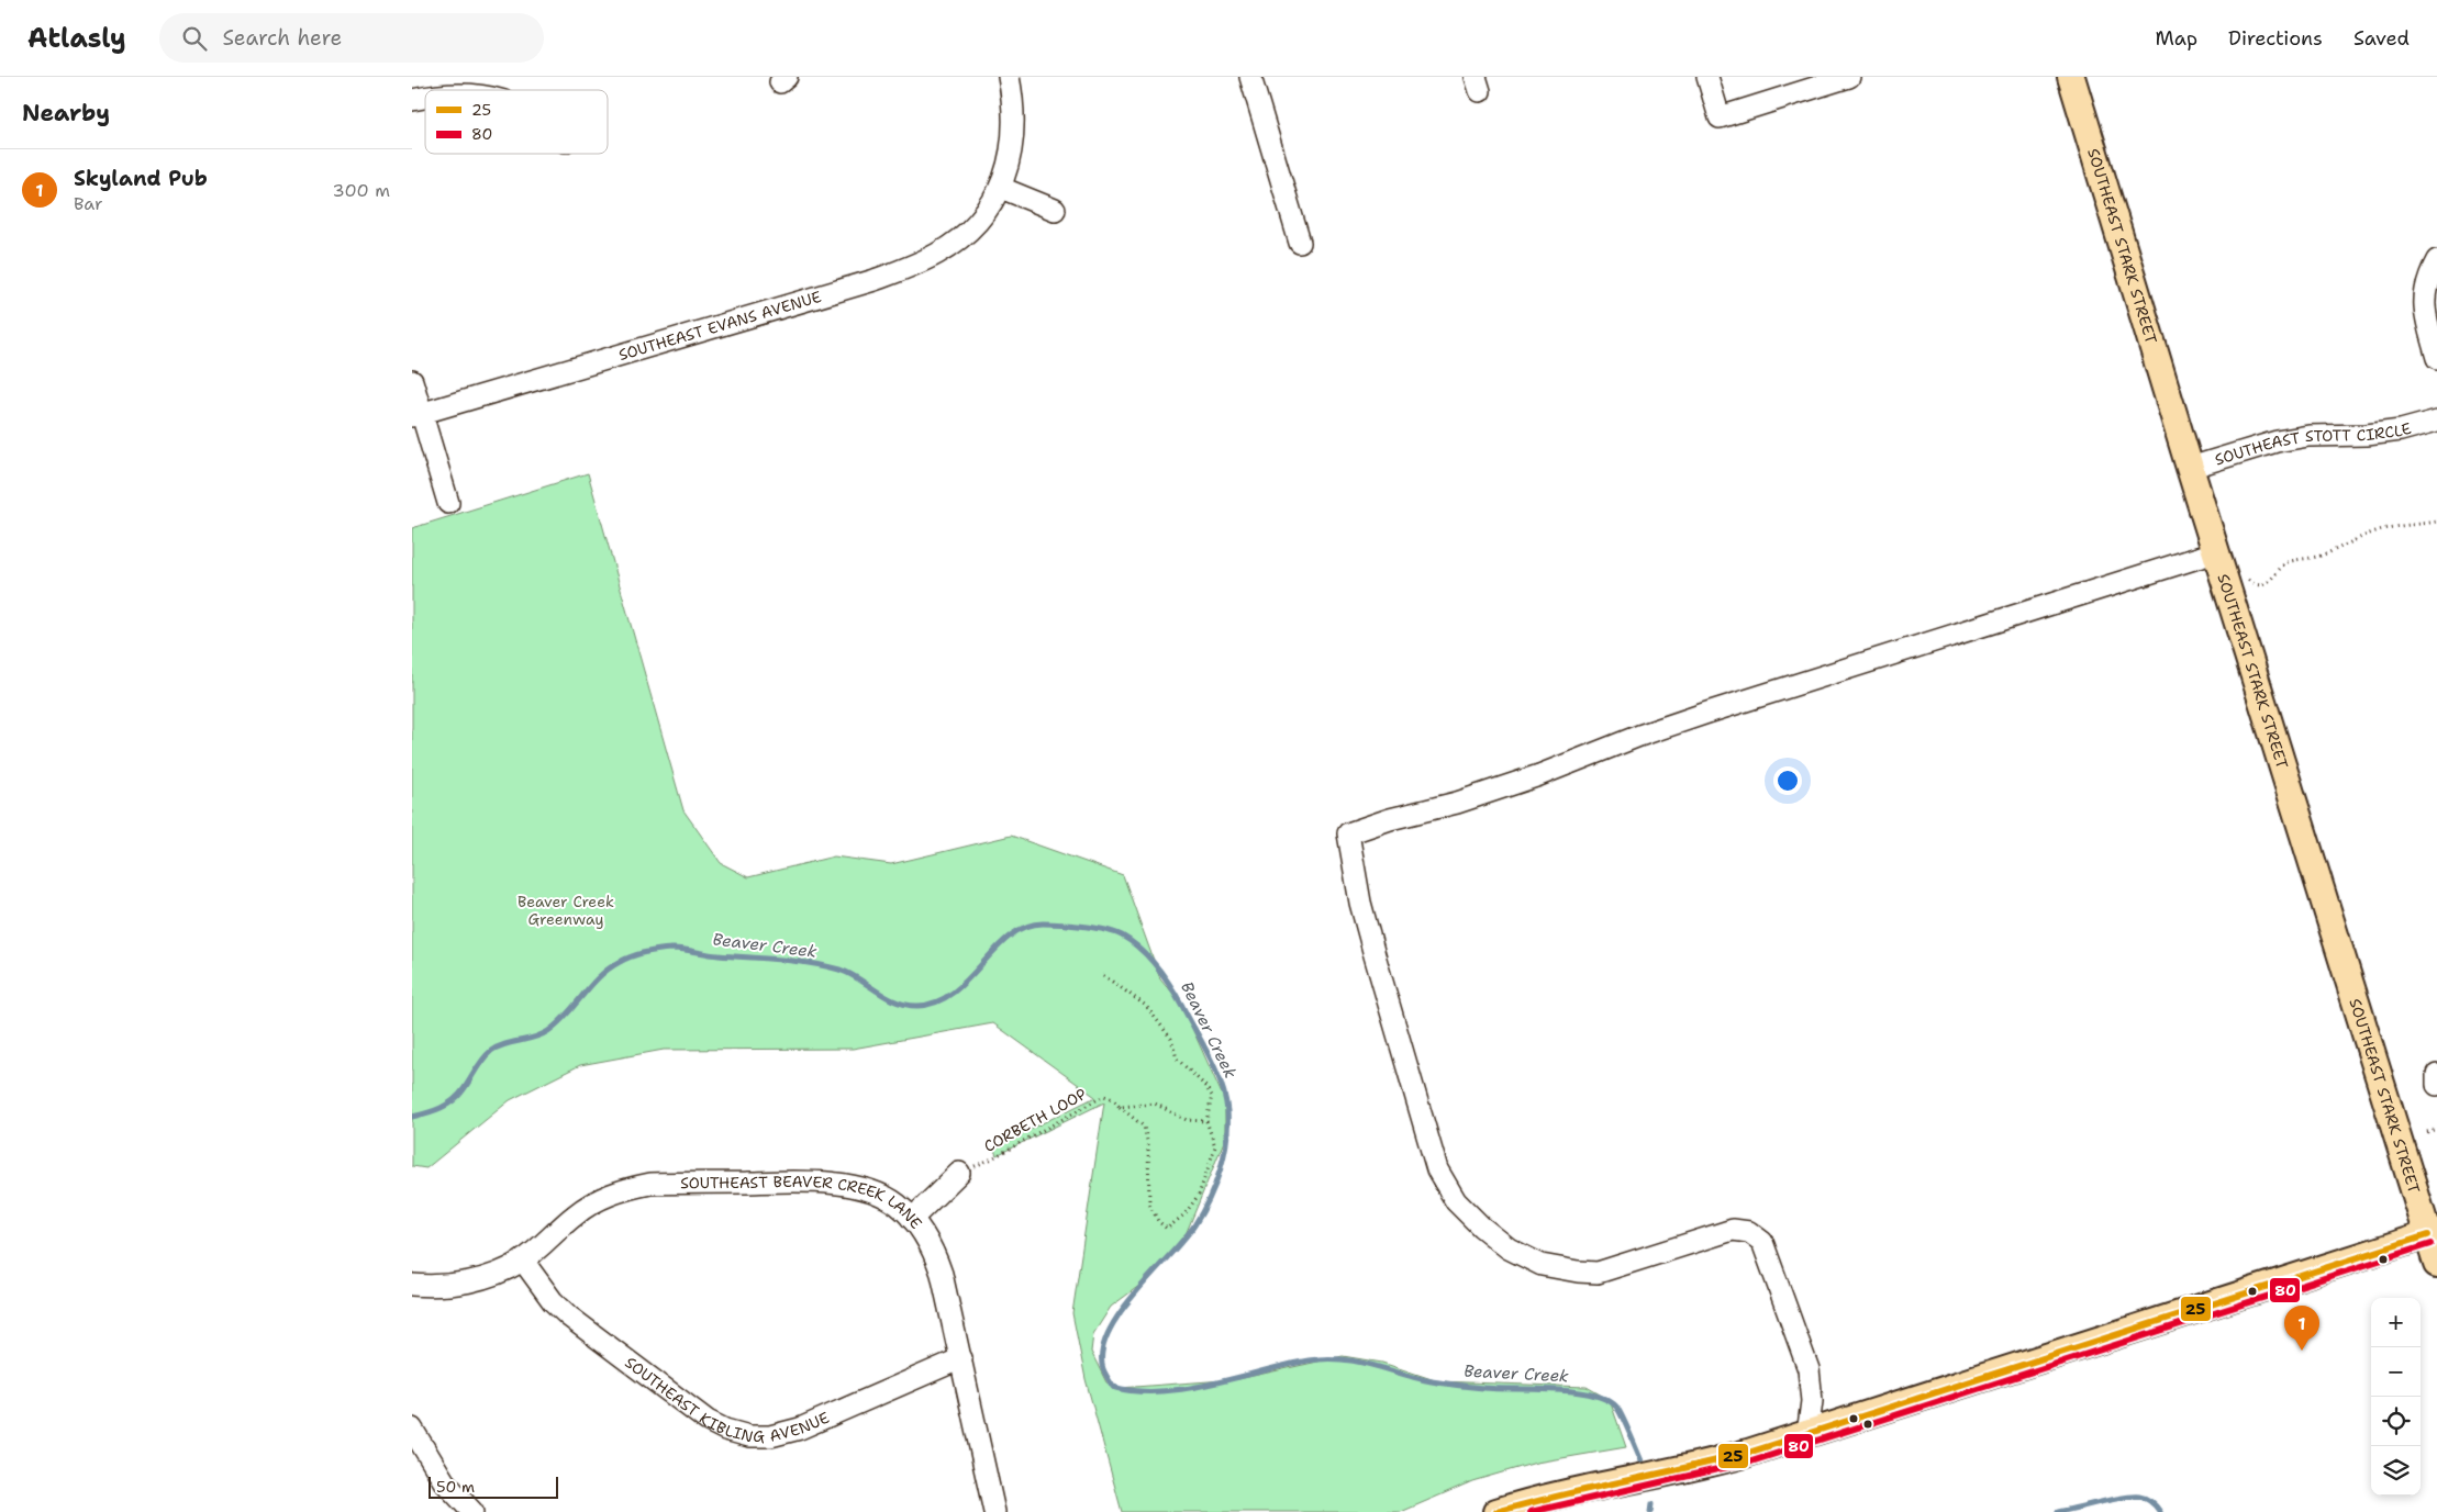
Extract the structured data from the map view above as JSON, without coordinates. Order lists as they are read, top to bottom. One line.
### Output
{"streets":{"main road":["SOUTHEAST STARK STREET"],"street":["SOUTHEAST EVANS AVENUE","SOUTHEAST STOTT CIRCLE","SOUTHEAST BEAVER CREEK LANE","SOUTHEAST KIBLING AVENUE"],"path":["CORBETH LOOP"]},"crossings":[["SOUTHEAST STARK STREET","SOUTHEAST STOTT CIRCLE"],["SOUTHEAST BEAVER CREEK LANE","SOUTHEAST KIBLING AVENUE"]],"water":["Beaver Creek"],"parks":["Beaver Creek Greenway"],"lines":["transit line 25","transit line 80"],"legend":["25","80"],"scale_bar":"50 m","page":{"header":"Atlasly","search":"Search here","nav":["Map","Directions","Saved"],"heading":"Nearby","list":[{"mark":"1","name":"Skyland Pub","note":"Bar","value":"300 m"}],"map_buttons":["+","−"],"pins":"1","scale":"50 m"}}
